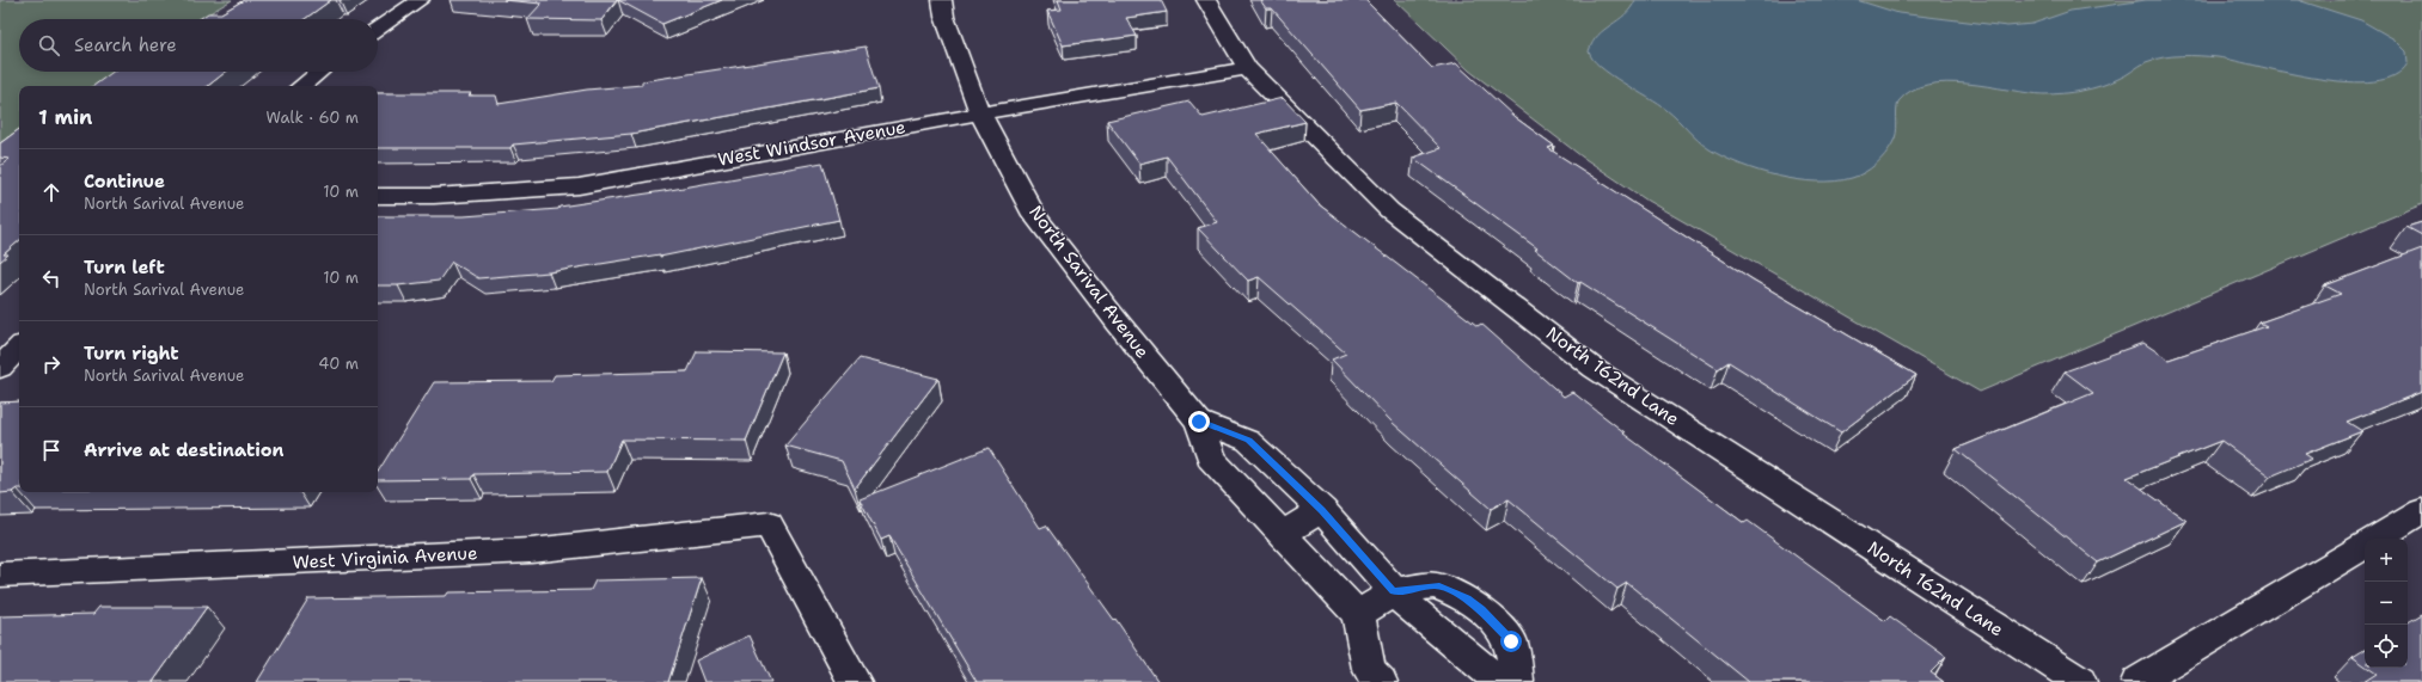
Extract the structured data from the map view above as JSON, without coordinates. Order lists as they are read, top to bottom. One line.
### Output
{"streets":{"street":["West Windsor Avenue","North Sarival Avenue","North 162nd Lane","West Virginia Avenue"]},"crossings":[["West Windsor Avenue","North Sarival Avenue"],["West Windsor Avenue","North 162nd Lane"]],"page":{"search":"Search here","heading":["1 min","Walk · 60 m"],"list":[["Continue","North Sarival Avenue","10 m"],["Turn left","North Sarival Avenue","10 m"],["Turn right","North Sarival Avenue","40 m"],"Arrive at destination"],"map_buttons":["+","−"]}}
